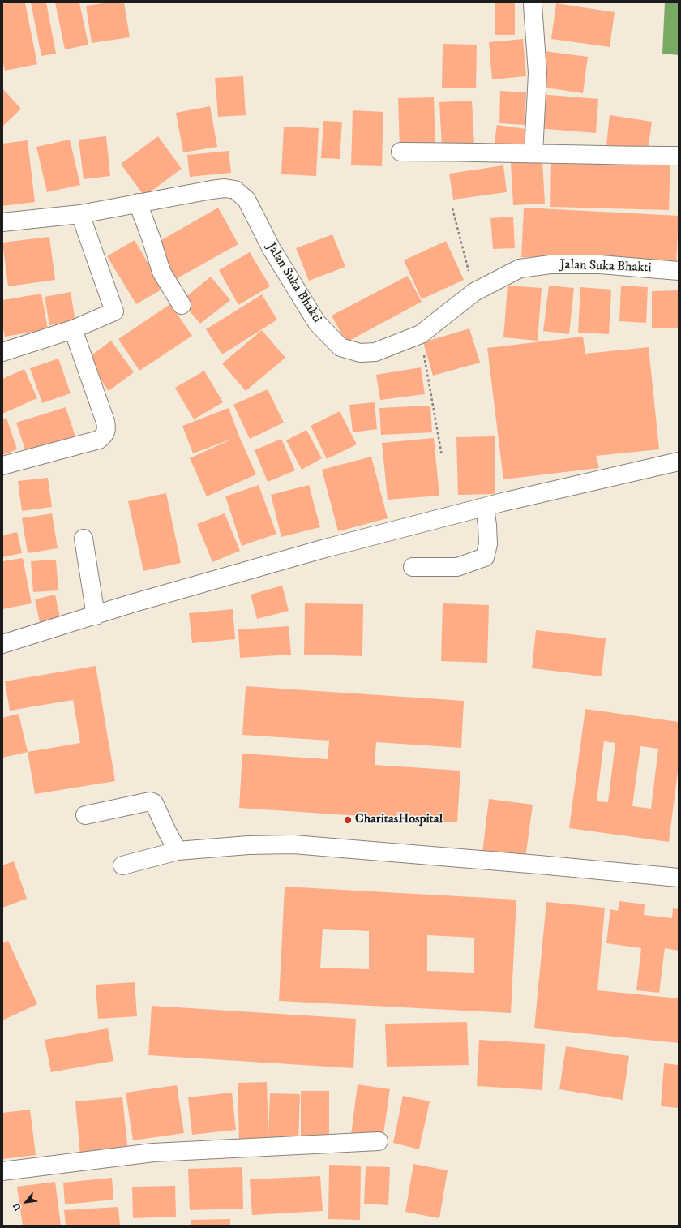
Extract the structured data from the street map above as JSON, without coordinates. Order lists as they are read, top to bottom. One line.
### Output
{"streets":{"street":["Jalan Suka Bhakti"]},"places":["CharitasHospital"],"north":"bottom left"}
